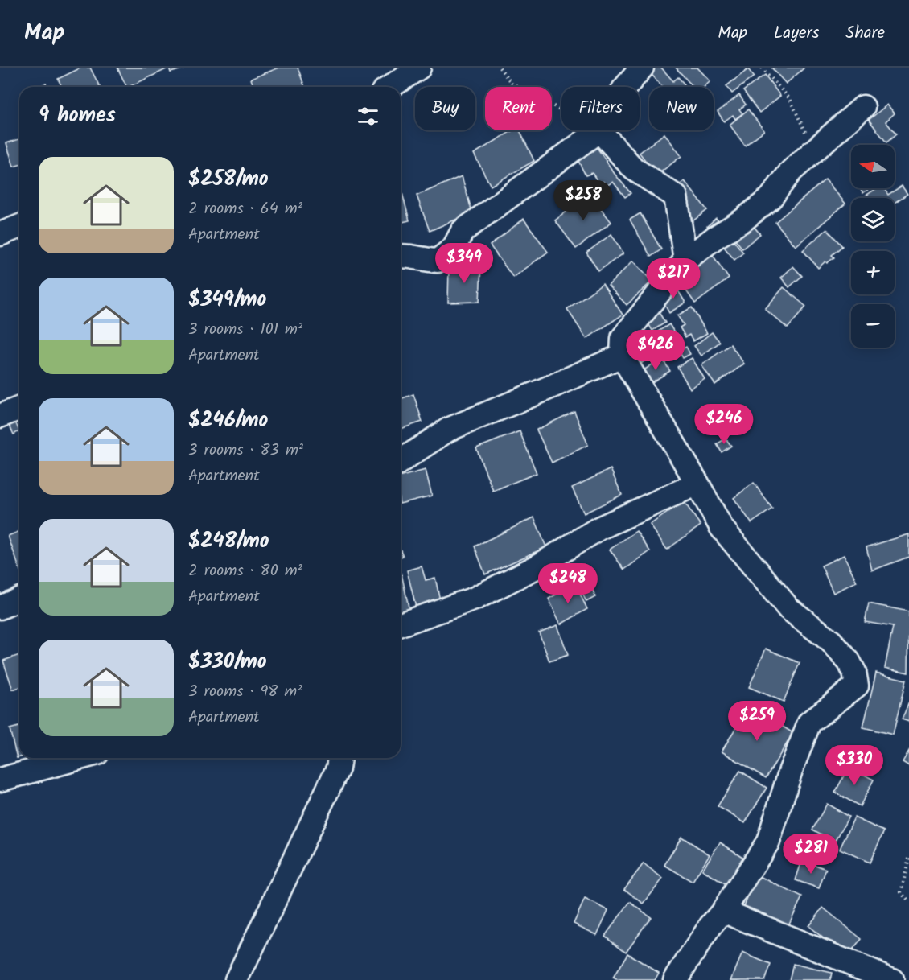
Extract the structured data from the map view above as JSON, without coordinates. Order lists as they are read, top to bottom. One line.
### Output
{"north":"left","page":{"header":"Map","nav":["Map","Layers","Share"],"chip":["Buy","Rent","Filters","New"],"heading":"9 homes","map_buttons":["+","−"],"list":[{"name":"$258/mo","note":"2 rooms · 64 m² · Apartment"},{"name":"$349/mo","note":"3 rooms · 101 m² · Apartment"},{"name":"$246/mo","note":"3 rooms · 83 m² · Apartment"},{"name":"$248/mo","note":"2 rooms · 80 m² · Apartment"},{"name":"$330/mo","note":"3 rooms · 98 m² · Apartment"}],"price":["$258","$349","$217","$426","$246","$248","$259","$330","$281"]}}
